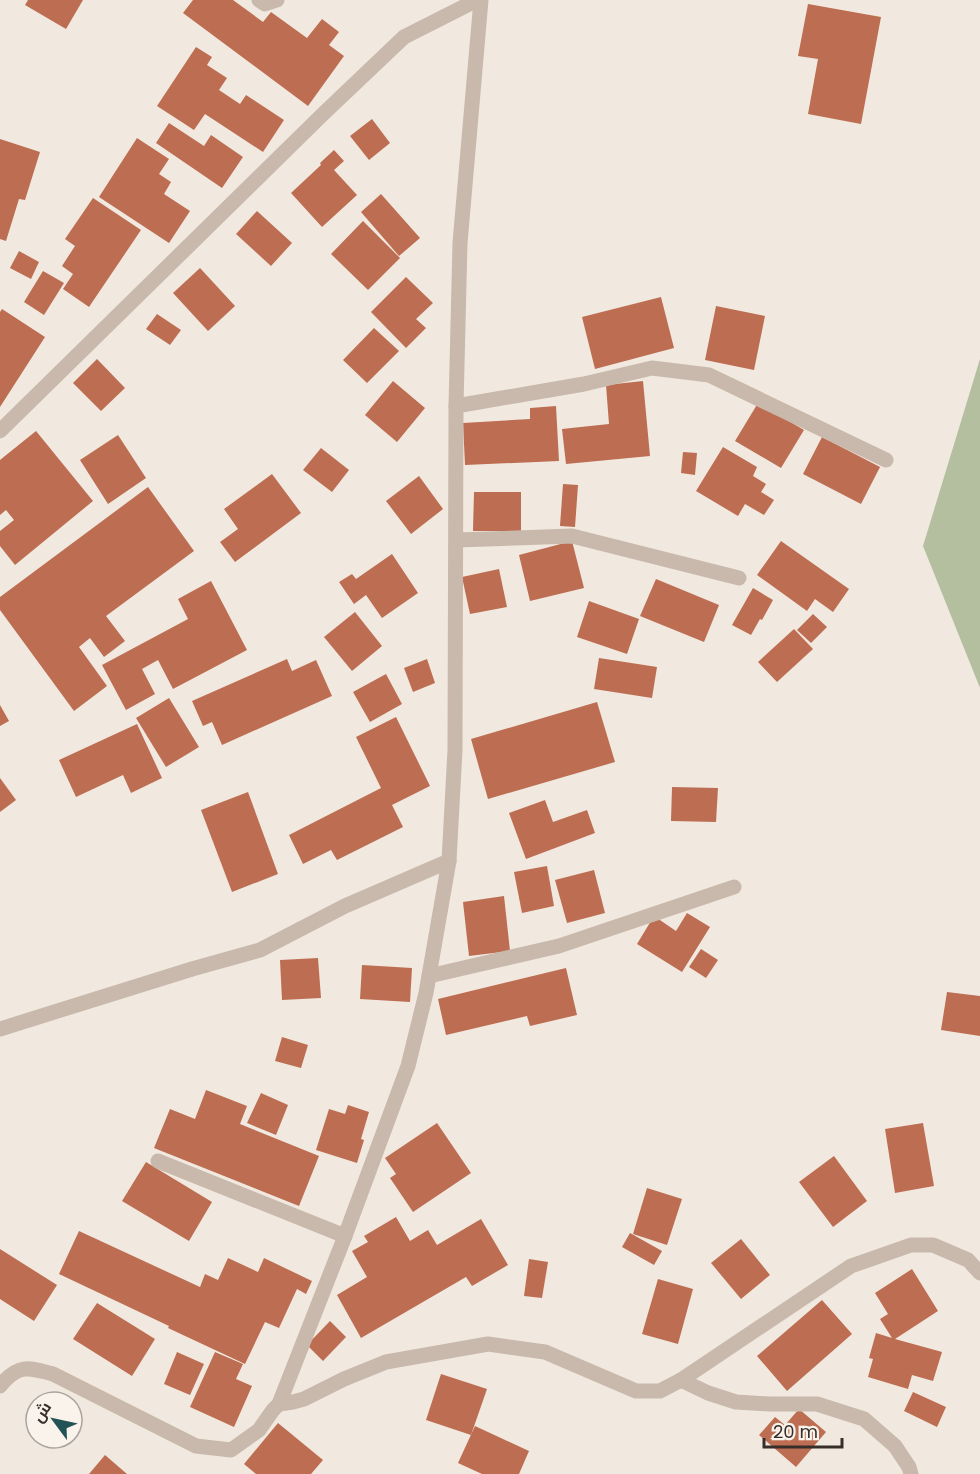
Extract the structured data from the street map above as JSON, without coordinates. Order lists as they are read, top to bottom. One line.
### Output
{"scale_bar":"20 m","north":"top left"}
